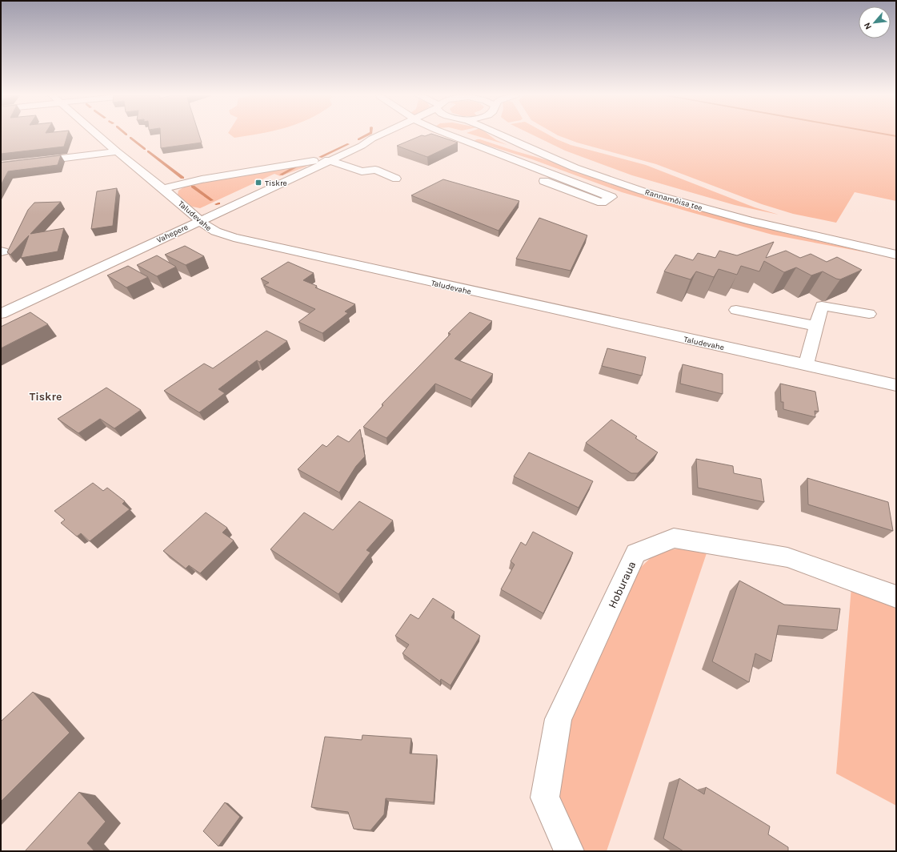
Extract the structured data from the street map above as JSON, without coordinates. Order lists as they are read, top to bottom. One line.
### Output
{"streets":{"street":["Rannamõisa tee","Taludevahe","Vahepere","Hoburaua"]},"crossings":[["Taludevahe","Vahepere"]],"districts":["Tiskre"],"places":{"transit":["Tiskre"]},"north":"bottom left"}
